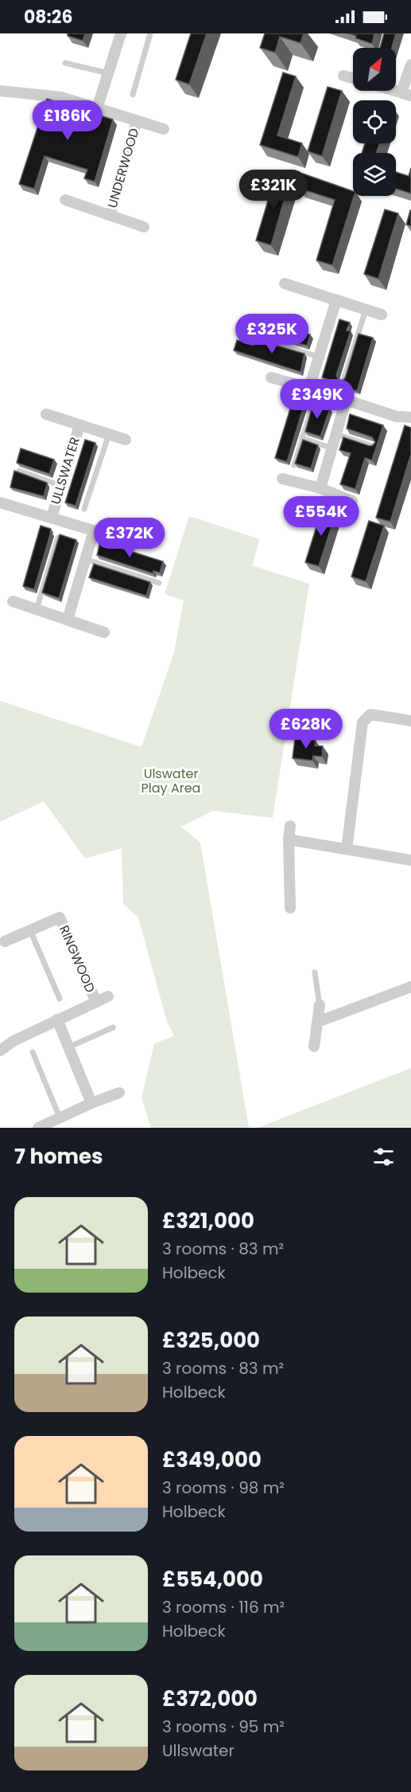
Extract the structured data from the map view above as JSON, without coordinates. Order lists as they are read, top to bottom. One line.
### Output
{"streets":{"street":["UNDERWOOD","ULLSWATER","RINGWOOD"]},"parks":["Ulswater Play Area"],"north":"top right","page":{"status":"08:26","price":["£186K","£321K","£325K","£349K","£554K","£372K","£628K"],"heading":"7 homes","list":[{"name":"£321,000","note":"3 rooms · 83 m² · Holbeck"},{"name":"£325,000","note":"3 rooms · 83 m² · Holbeck"},{"name":"£349,000","note":"3 rooms · 98 m² · Holbeck"},{"name":"£554,000","note":"3 rooms · 116 m² · Holbeck"},{"name":"£372,000","note":"3 rooms · 95 m² · Ullswater"}]}}
